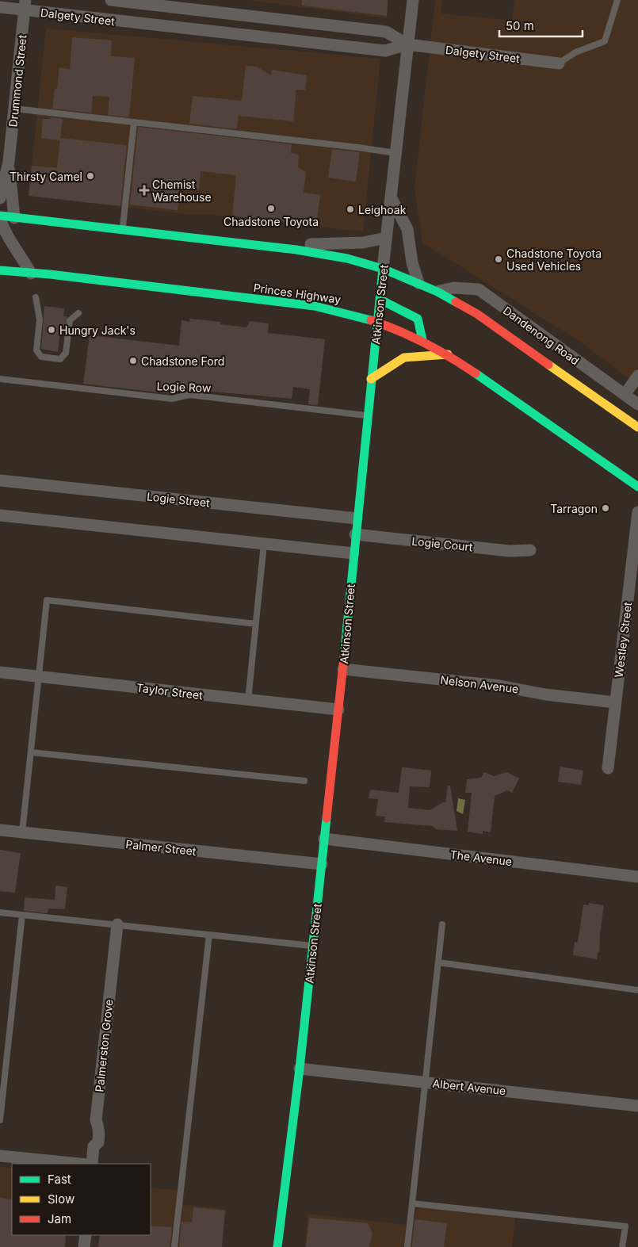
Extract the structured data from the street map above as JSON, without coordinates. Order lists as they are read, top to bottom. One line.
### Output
{"streets":{"main road":["Princes Highway","Atkinson Street"],"street":["Dalgety Street","Drummond Street","Dandenong Road","Logie Street","Logie Court","Westley Street","Nelson Avenue","Taylor Street","Palmer Street","The Avenue","Palmerston Grove","Albert Avenue"],"lane":["Logie Row"]},"crossings":[["Dalgety Street","Drummond Street"],["Dalgety Street","Atkinson Street"],["Princes Highway","Atkinson Street"],["Atkinson Street","Logie Row"],["Atkinson Street","Logie Street"],["Atkinson Street","Logie Court"],["Atkinson Street","Nelson Avenue"],["Atkinson Street","Taylor Street"],["Atkinson Street","Palmer Street"],["Atkinson Street","The Avenue"],["Atkinson Street","Albert Avenue"],["Westley Street","Nelson Avenue"]],"places":{"other":["Thirsty Camel","Chadstone Toyota","Leighoak","Chadstone Toyota Used Vehicles","Hungry Jack's","Chadstone Ford","Tarragon"],"health":["Chemist Warehouse"]},"legend":["Fast","Slow","Jam"],"scale_bar":"50 m"}
